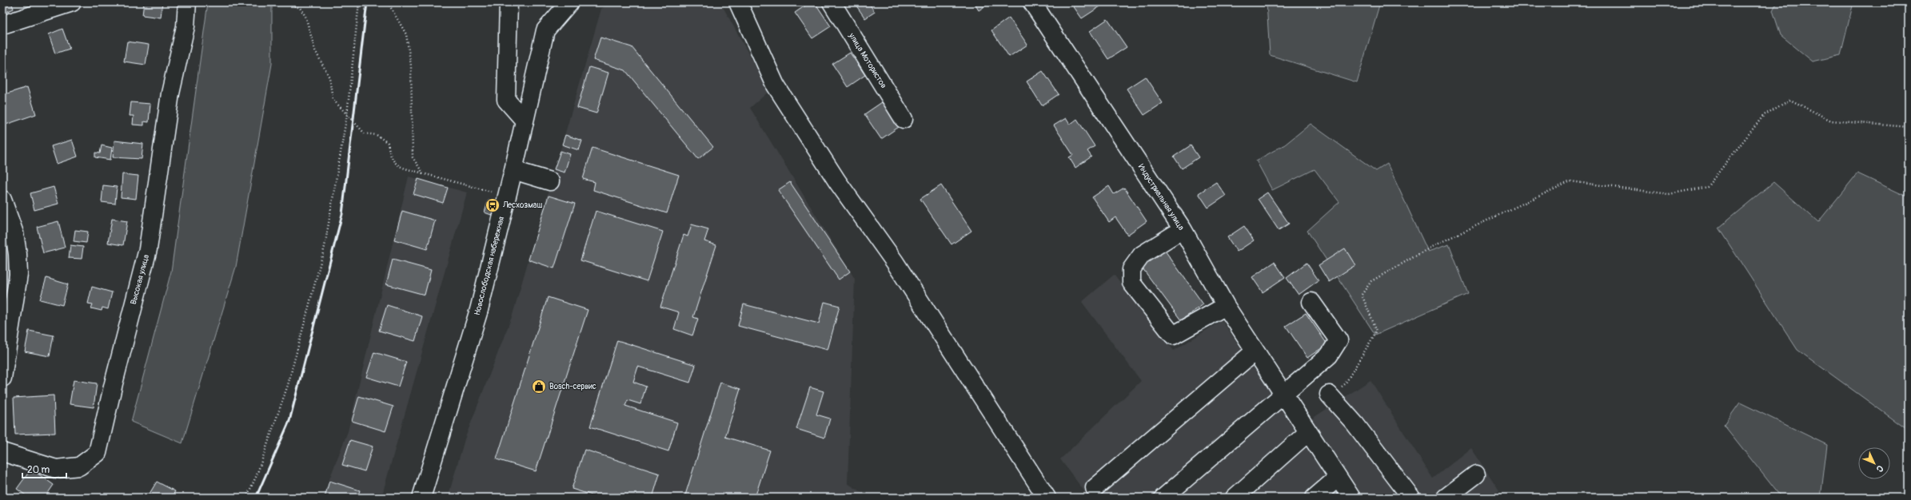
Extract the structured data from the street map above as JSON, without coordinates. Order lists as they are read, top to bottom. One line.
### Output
{"streets":{"street":["улица Мотористов","Индустриальная улица","Новослободская набережная","Высокая улица"]},"places":{"bus stop":["Лесхозмаш"],"shop":["Bosch-сервис"]},"scale_bar":"20 m","north":"bottom right"}
